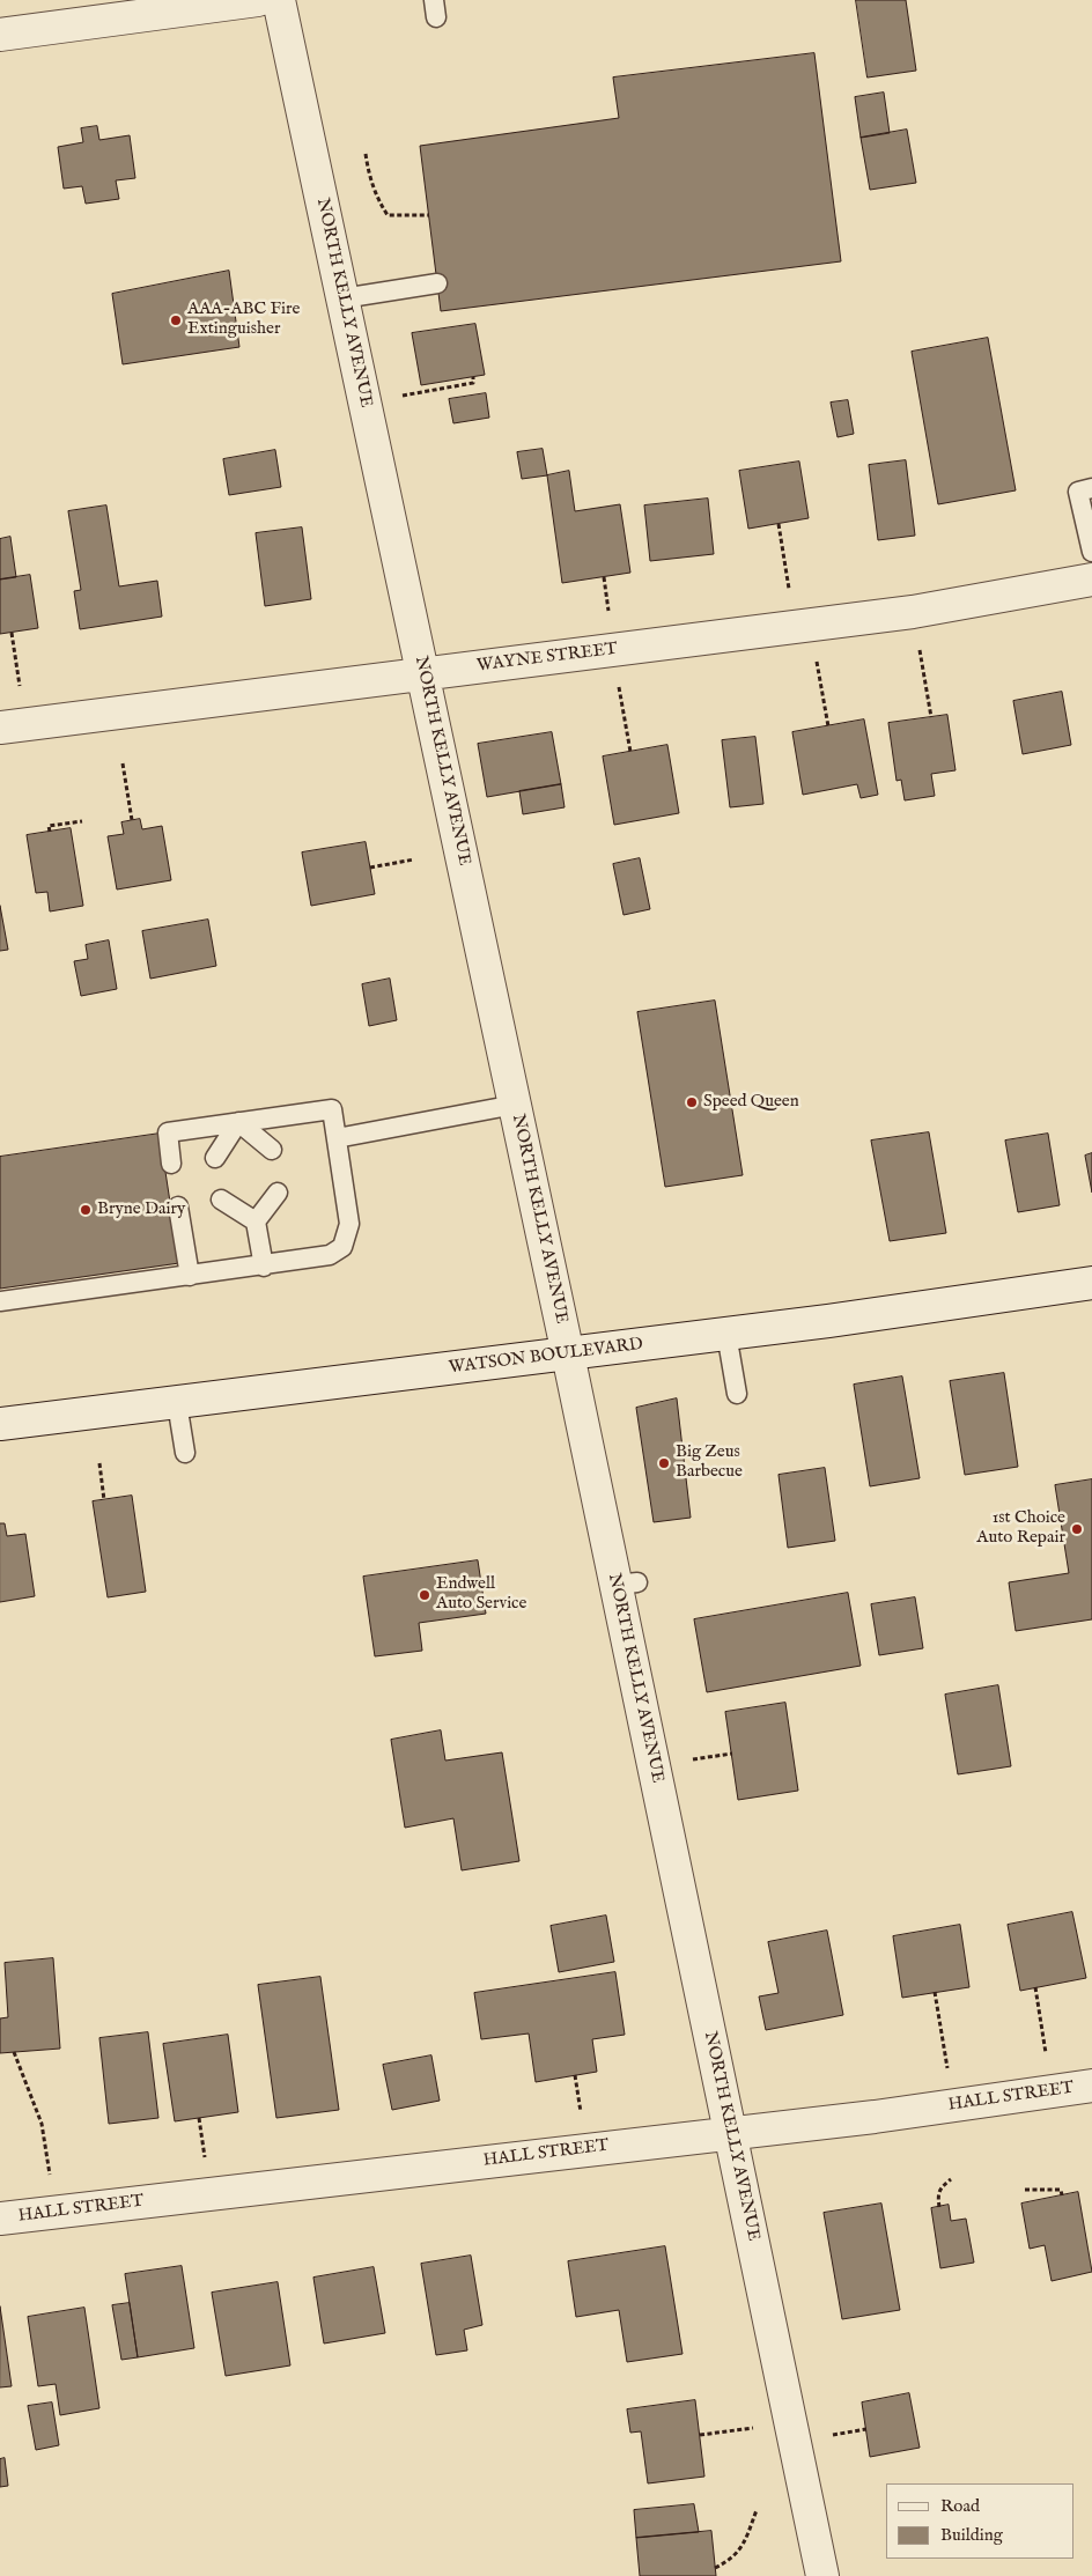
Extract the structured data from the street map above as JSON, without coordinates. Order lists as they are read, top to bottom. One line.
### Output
{"streets":{"street":["NORTH KELLY AVENUE","WAYNE STREET","WATSON BOULEVARD","HALL STREET"]},"crossings":[["NORTH KELLY AVENUE","WAYNE STREET"],["NORTH KELLY AVENUE","WATSON BOULEVARD"],["NORTH KELLY AVENUE","HALL STREET"]],"places":["AAA-ABC Fire Extinguisher","Speed Queen","Bryne Dairy","Big Zeus Barbecue","1st Choice Auto Repair","Endwell Auto Service"],"legend":["Road","Building"]}
